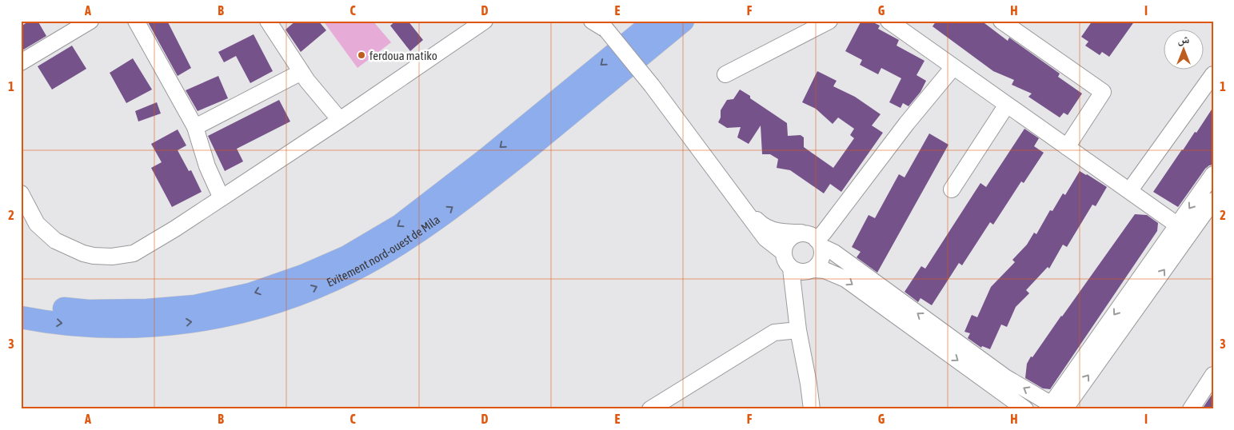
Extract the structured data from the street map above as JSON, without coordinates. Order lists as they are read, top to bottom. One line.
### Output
{"streets":{"highway":["Evitement nord-ouest de Mila"]},"places":["ferdoua matiko"],"north":"top","grid":{"columns":["A","B","C","D","E","F","G","H","I"],"rows":["1","2","3"]}}
